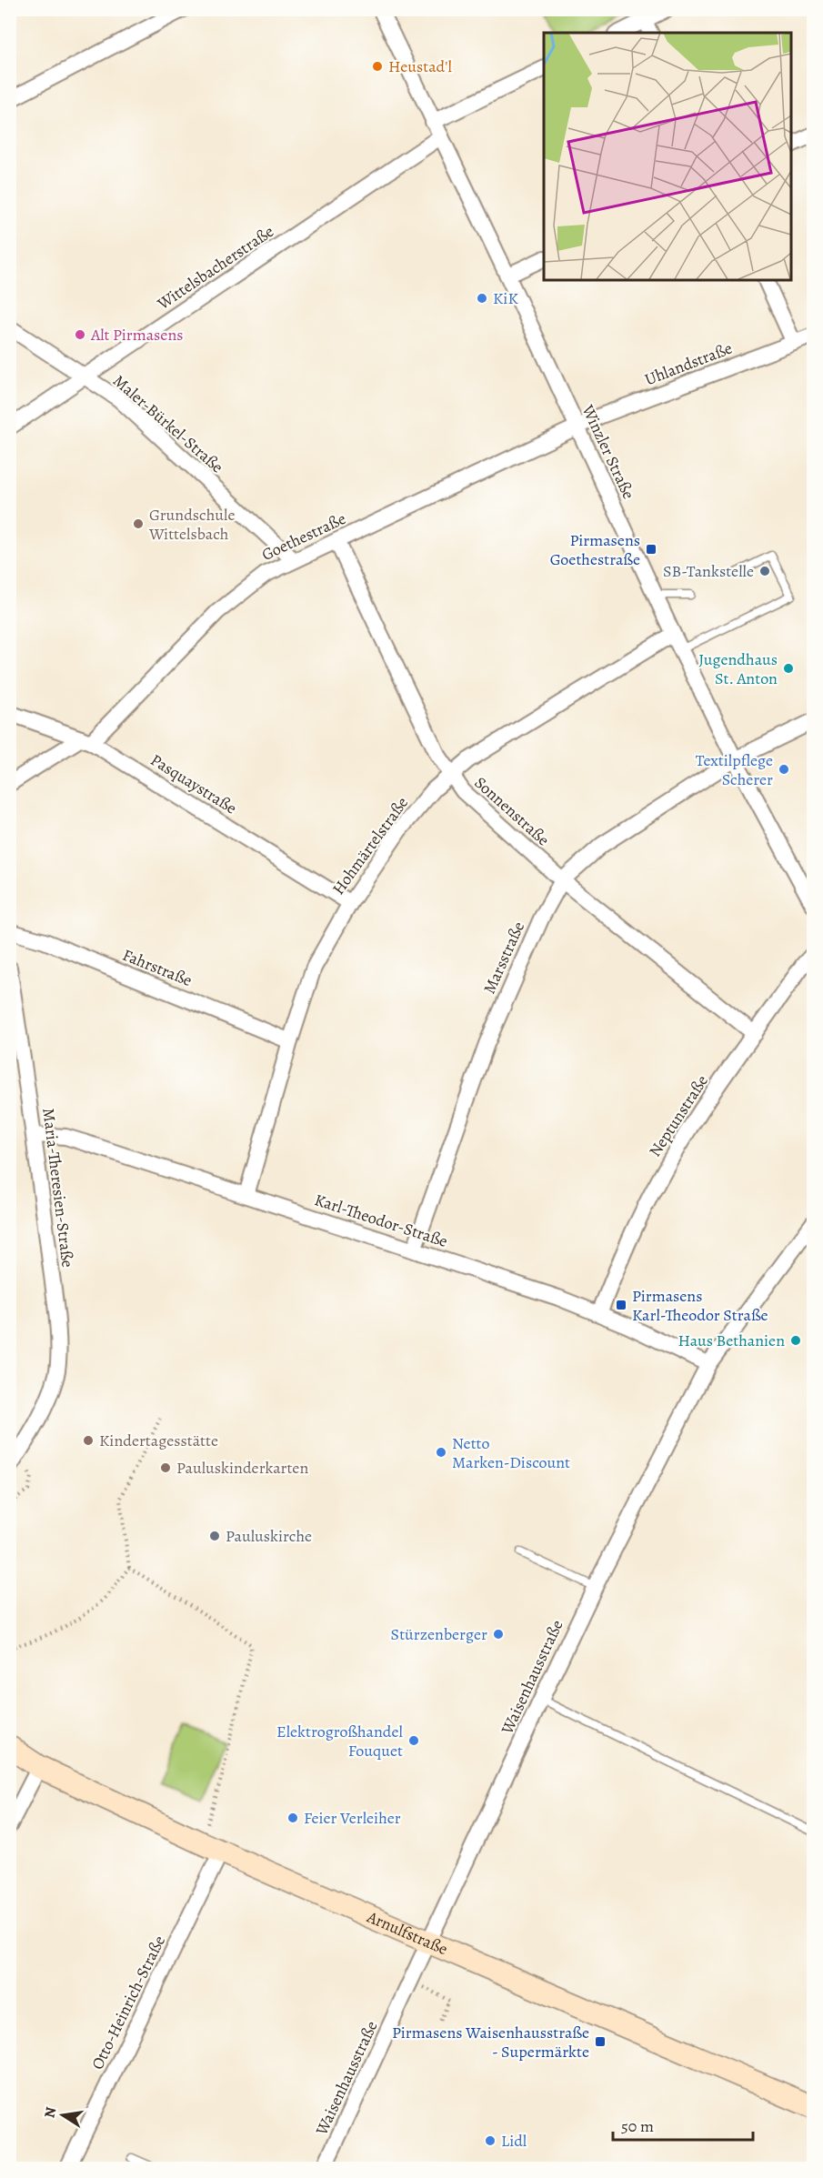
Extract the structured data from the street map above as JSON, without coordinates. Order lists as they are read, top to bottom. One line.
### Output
{"streets":{"street":["Wittelsbacherstraße","Uhlandstraße","Maler-Bürkel-Straße","Winzler Straße","Goethestraße","Pasquaystraße","Sonnenstraße","Hohmärtelstraße","Marsstraße","Fahrstraße","Neptunstraße","Maria-Theresien-Straße","Karl-Theodor-Straße","Waisenhausstraße","Arnulfstraße","Otto-Heinrich-Straße"]},"crossings":[["Wittelsbacherstraße","Maler-Bürkel-Straße"],["Wittelsbacherstraße","Winzler Straße"],["Uhlandstraße","Winzler Straße"],["Uhlandstraße","Goethestraße"],["Maler-Bürkel-Straße","Goethestraße"],["Winzler Straße","Goethestraße"],["Winzler Straße","Hohmärtelstraße"],["Winzler Straße","Marsstraße"],["Goethestraße","Pasquaystraße"],["Goethestraße","Sonnenstraße"],["Pasquaystraße","Hohmärtelstraße"],["Sonnenstraße","Hohmärtelstraße"],["Sonnenstraße","Marsstraße"],["Sonnenstraße","Neptunstraße"],["Hohmärtelstraße","Fahrstraße"],["Hohmärtelstraße","Karl-Theodor-Straße"],["Marsstraße","Karl-Theodor-Straße"],["Neptunstraße","Karl-Theodor-Straße"],["Maria-Theresien-Straße","Karl-Theodor-Straße"],["Karl-Theodor-Straße","Waisenhausstraße"],["Waisenhausstraße","Arnulfstraße"],["Arnulfstraße","Otto-Heinrich-Straße"]],"places":{"other":["Heustad'l","KiK","Alt Pirmasens","Grundschule Wittelsbach","SB-Tankstelle","Jugendhaus St. Anton","Textilpflege Scherer","Haus Bethanien","Kindertagesstätte","Netto Marken-Discount","Pauluskinderkarten","Pauluskirche","Stürzenberger","Elektrogroßhandel Fouquet","Feier Verleiher","Lidl"],"transit":["Pirmasens Goethestraße","Pirmasens Karl-Theodor Straße","Pirmasens Waisenhausstraße - Supermärkte"]},"scale_bar":"50 m","north":"left"}
